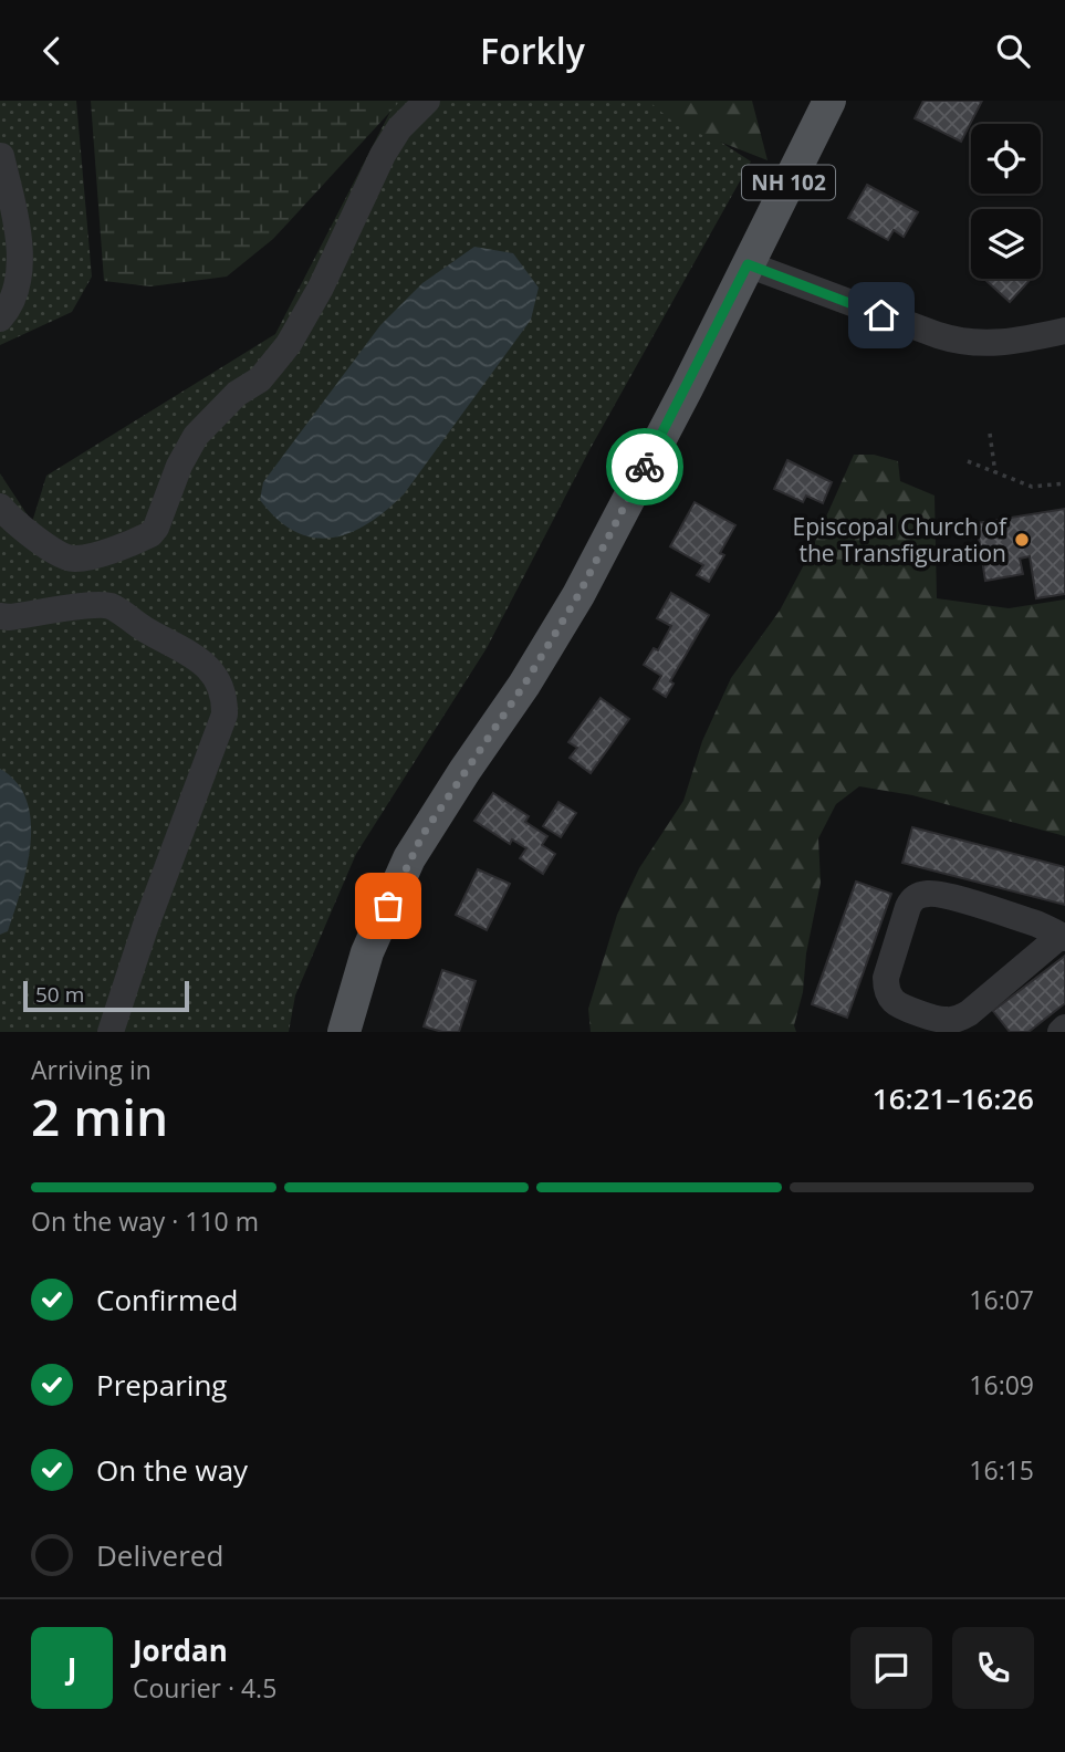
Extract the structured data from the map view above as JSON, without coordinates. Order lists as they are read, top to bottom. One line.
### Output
{"streets":{"main road":["NH 102"]},"places":["Episcopal Church of the Transfiguration"],"scale_bar":"50 m","page":{"header":"Forkly","scale":"50 m","heading":["2 min","Arriving in","16:21–16:26"],"panel":["Jordan","Courier · 4.5"],"bar":"On the way · 110 m","list":[["Confirmed","16:07"],["Preparing","16:09"],["On the way","16:15"],"Delivered"],"round":"J"}}
